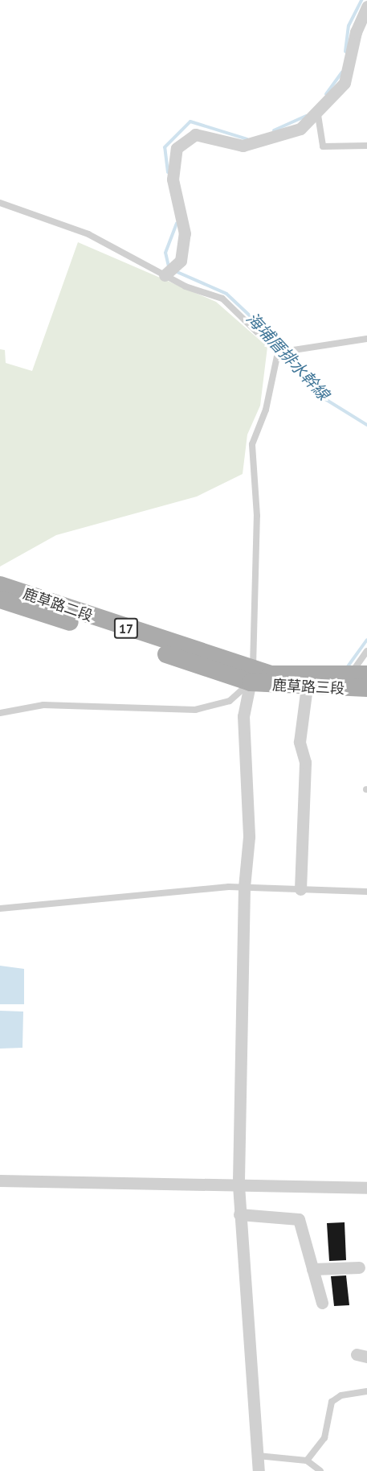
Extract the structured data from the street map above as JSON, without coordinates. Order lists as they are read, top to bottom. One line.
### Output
{"streets":{"main road":["鹿草路二段","17","鹿草路三段"]},"crossings":[["鹿草路二段","鹿草路三段"]],"water":["海埔厝排水幹線"]}
